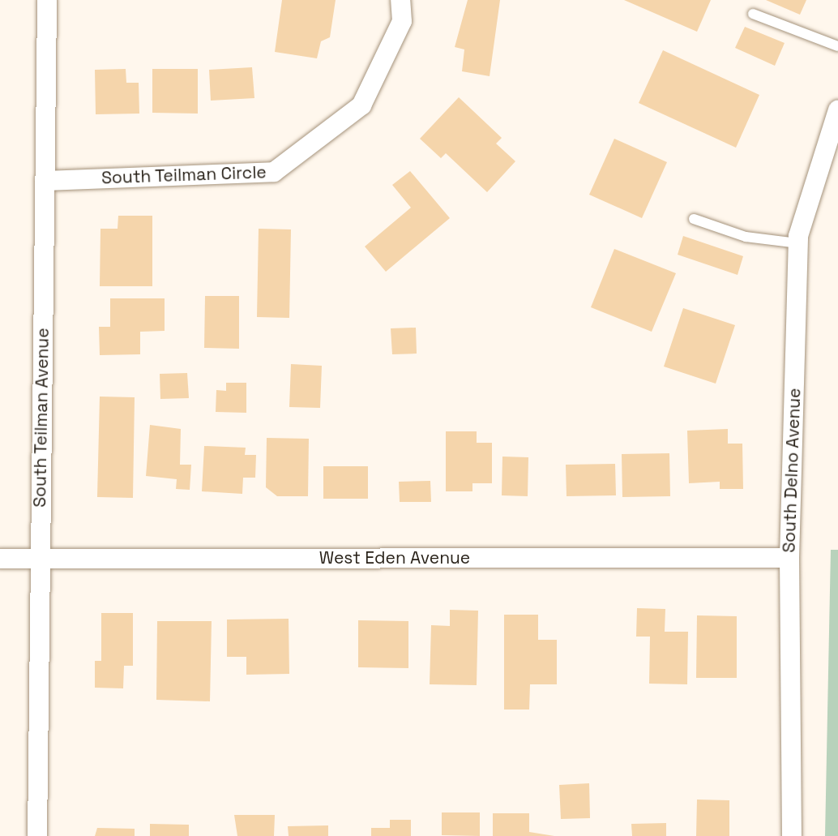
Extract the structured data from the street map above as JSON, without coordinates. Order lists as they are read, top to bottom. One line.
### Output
{"streets":{"street":["South Teilman Circle","South Teilman Avenue","South Delno Avenue","West Eden Avenue"]},"crossings":[["South Teilman Circle","South Teilman Avenue"],["South Teilman Avenue","West Eden Avenue"],["South Delno Avenue","West Eden Avenue"]]}
